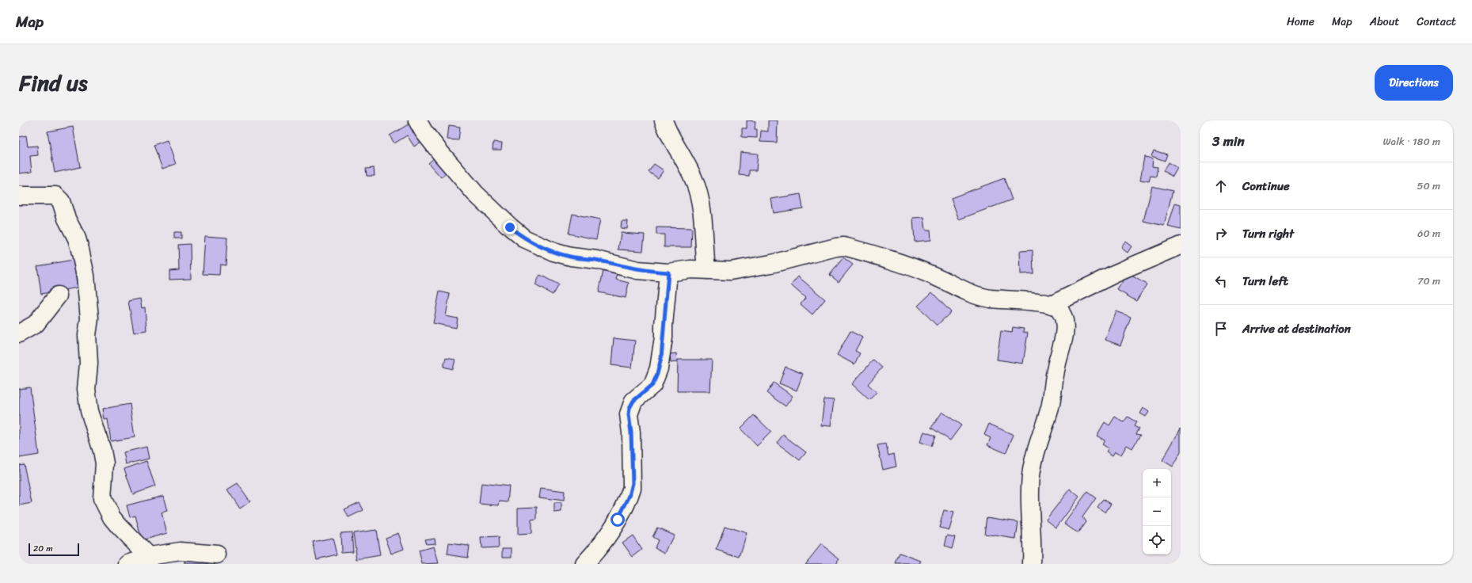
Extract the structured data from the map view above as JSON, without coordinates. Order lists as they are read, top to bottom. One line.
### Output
{"scale_bar":"20 m","page":{"header":"Map","nav":["Home","Map","About","Contact"],"title":"Find us","buttons":"Directions","heading":["3 min","Walk · 180 m"],"list":[["Continue","50 m"],["Turn right","60 m"],["Turn left","70 m"],"Arrive at destination"],"map_buttons":["+","−"],"scale":"20 m"}}
